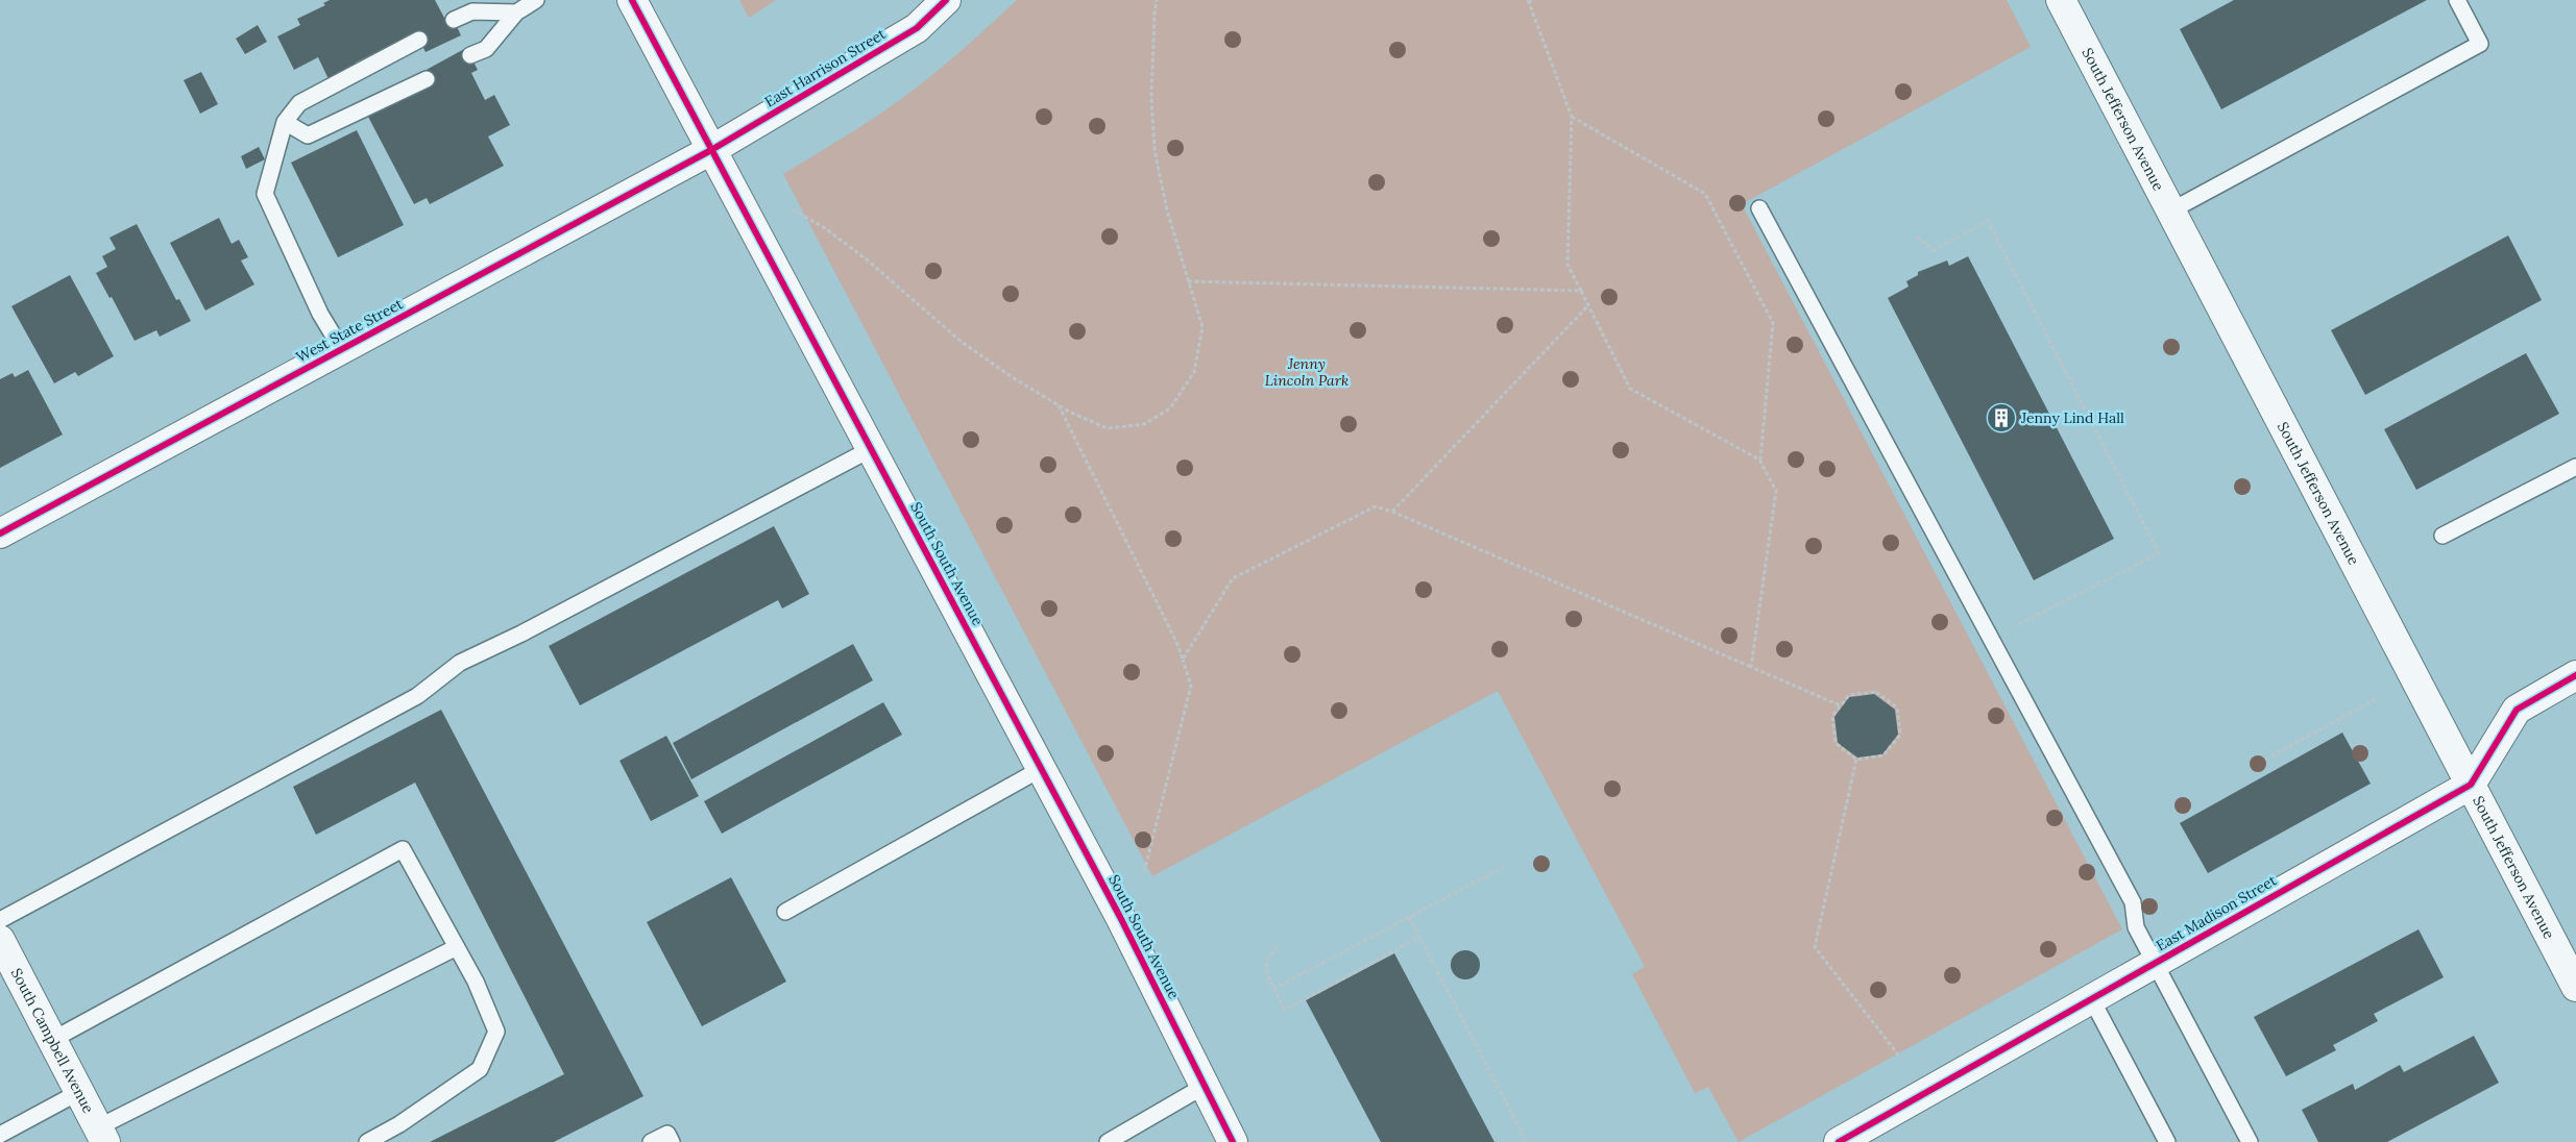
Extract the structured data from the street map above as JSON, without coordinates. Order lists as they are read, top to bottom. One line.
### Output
{"streets":{"street":["East Harrison Street","South Jefferson Avenue","West State Street","South South Avenue","East Madison Street","South Campbell Avenue"]},"crossings":[["East Harrison Street","West State Street"],["East Harrison Street","South South Avenue"],["South Jefferson Avenue","East Madison Street"],["West State Street","South South Avenue"]],"parks":["Jenny Lincoln Park"],"places":{"building":["Jenny Lind Hall"]}}
